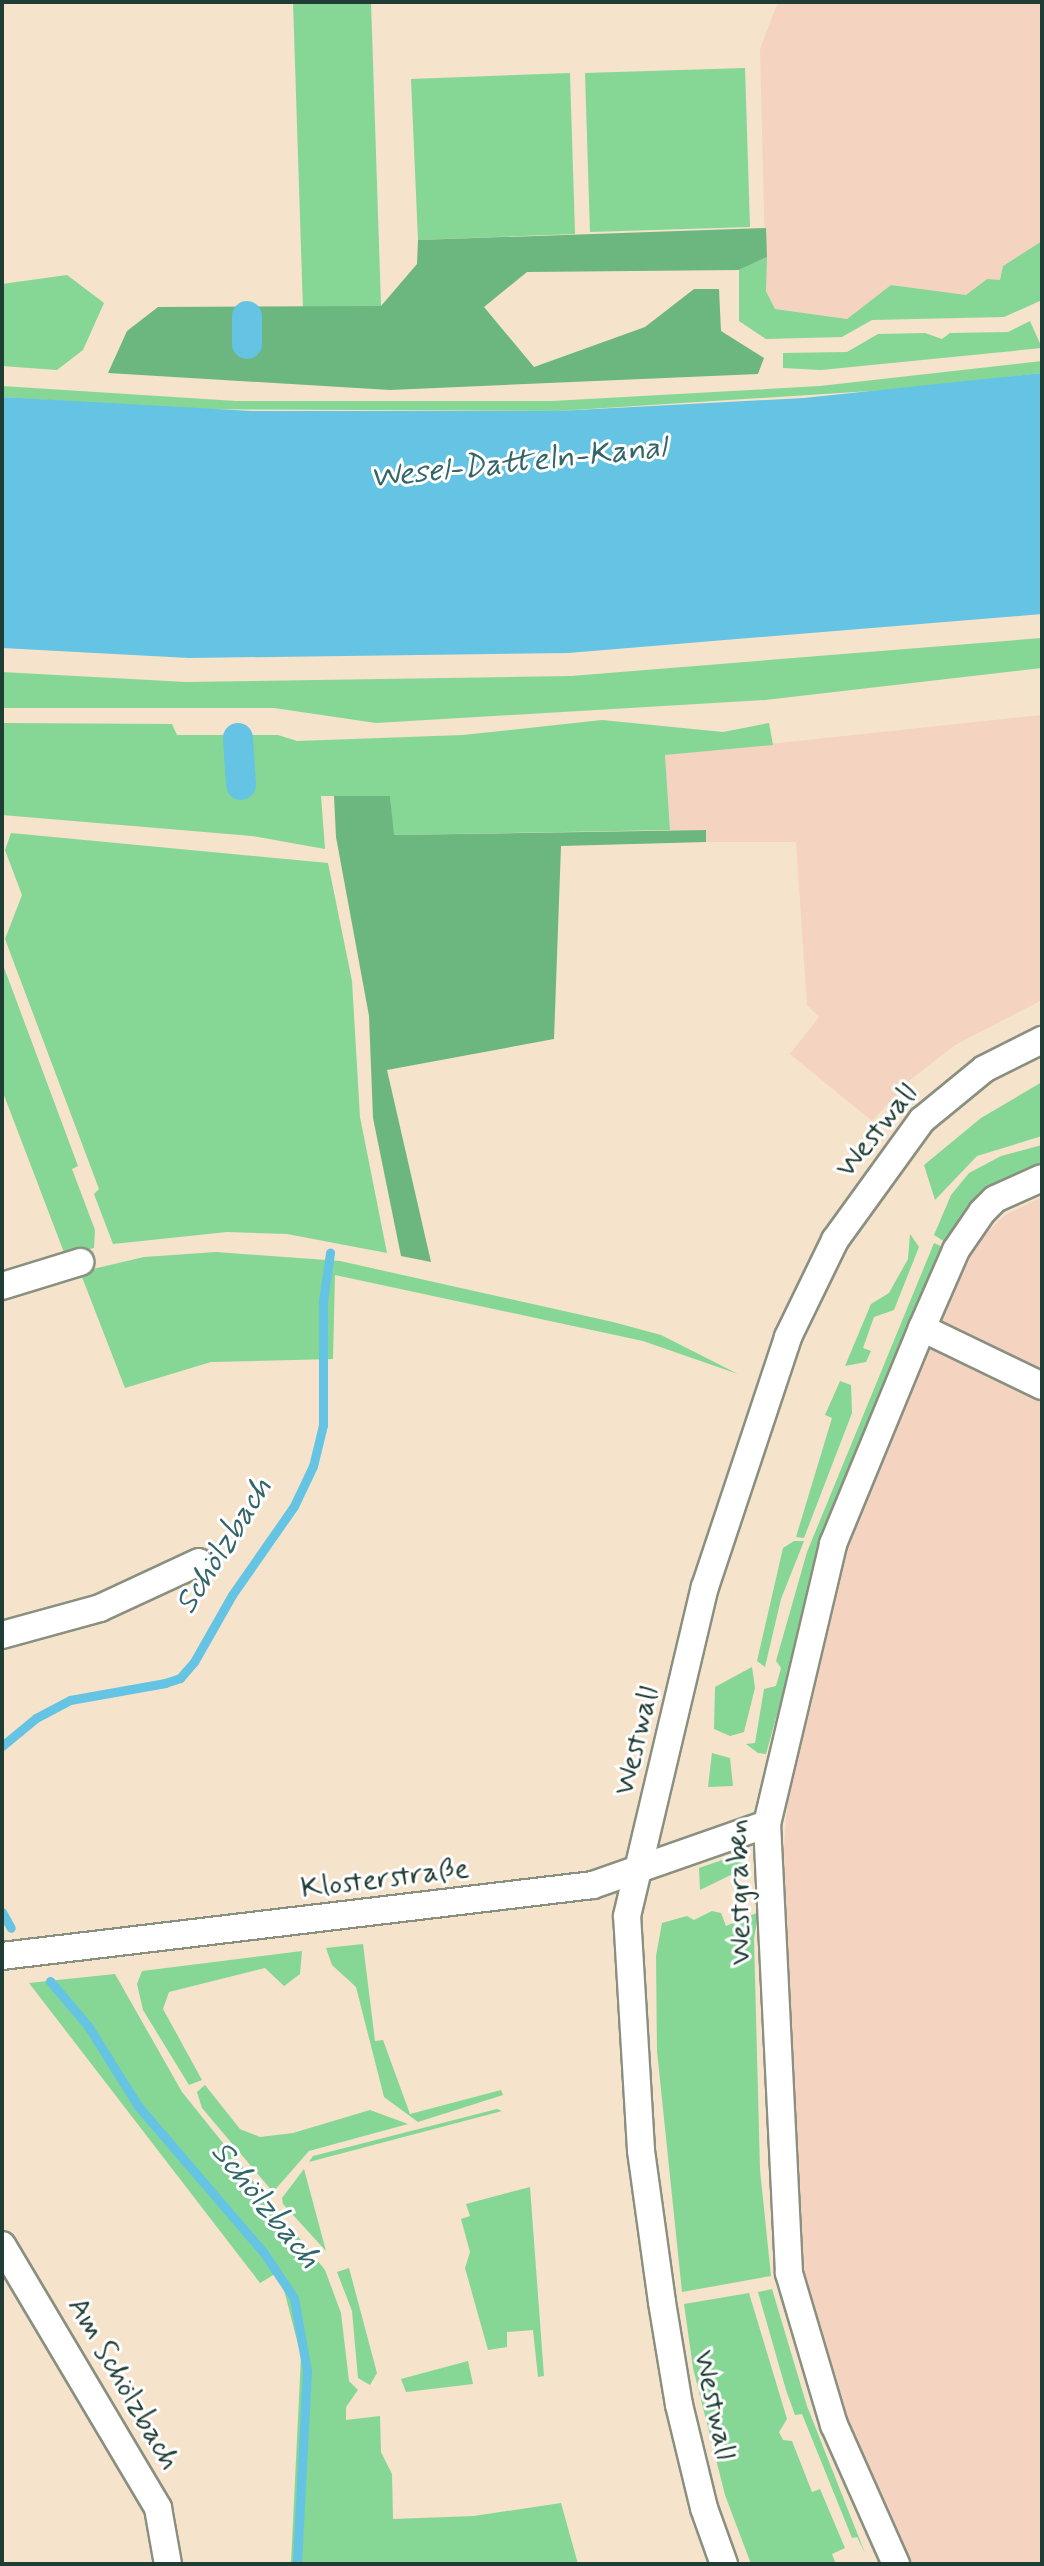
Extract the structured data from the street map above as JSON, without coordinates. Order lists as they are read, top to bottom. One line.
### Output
{"streets":{"street":["Westwall","Klosterstraße","Westgraben","Am Schölzbach"]},"crossings":[["Westwall","Klosterstraße"],["Klosterstraße","Westgraben"]],"water":["Wesel-Datteln-Kanal","Schölzbach"]}
